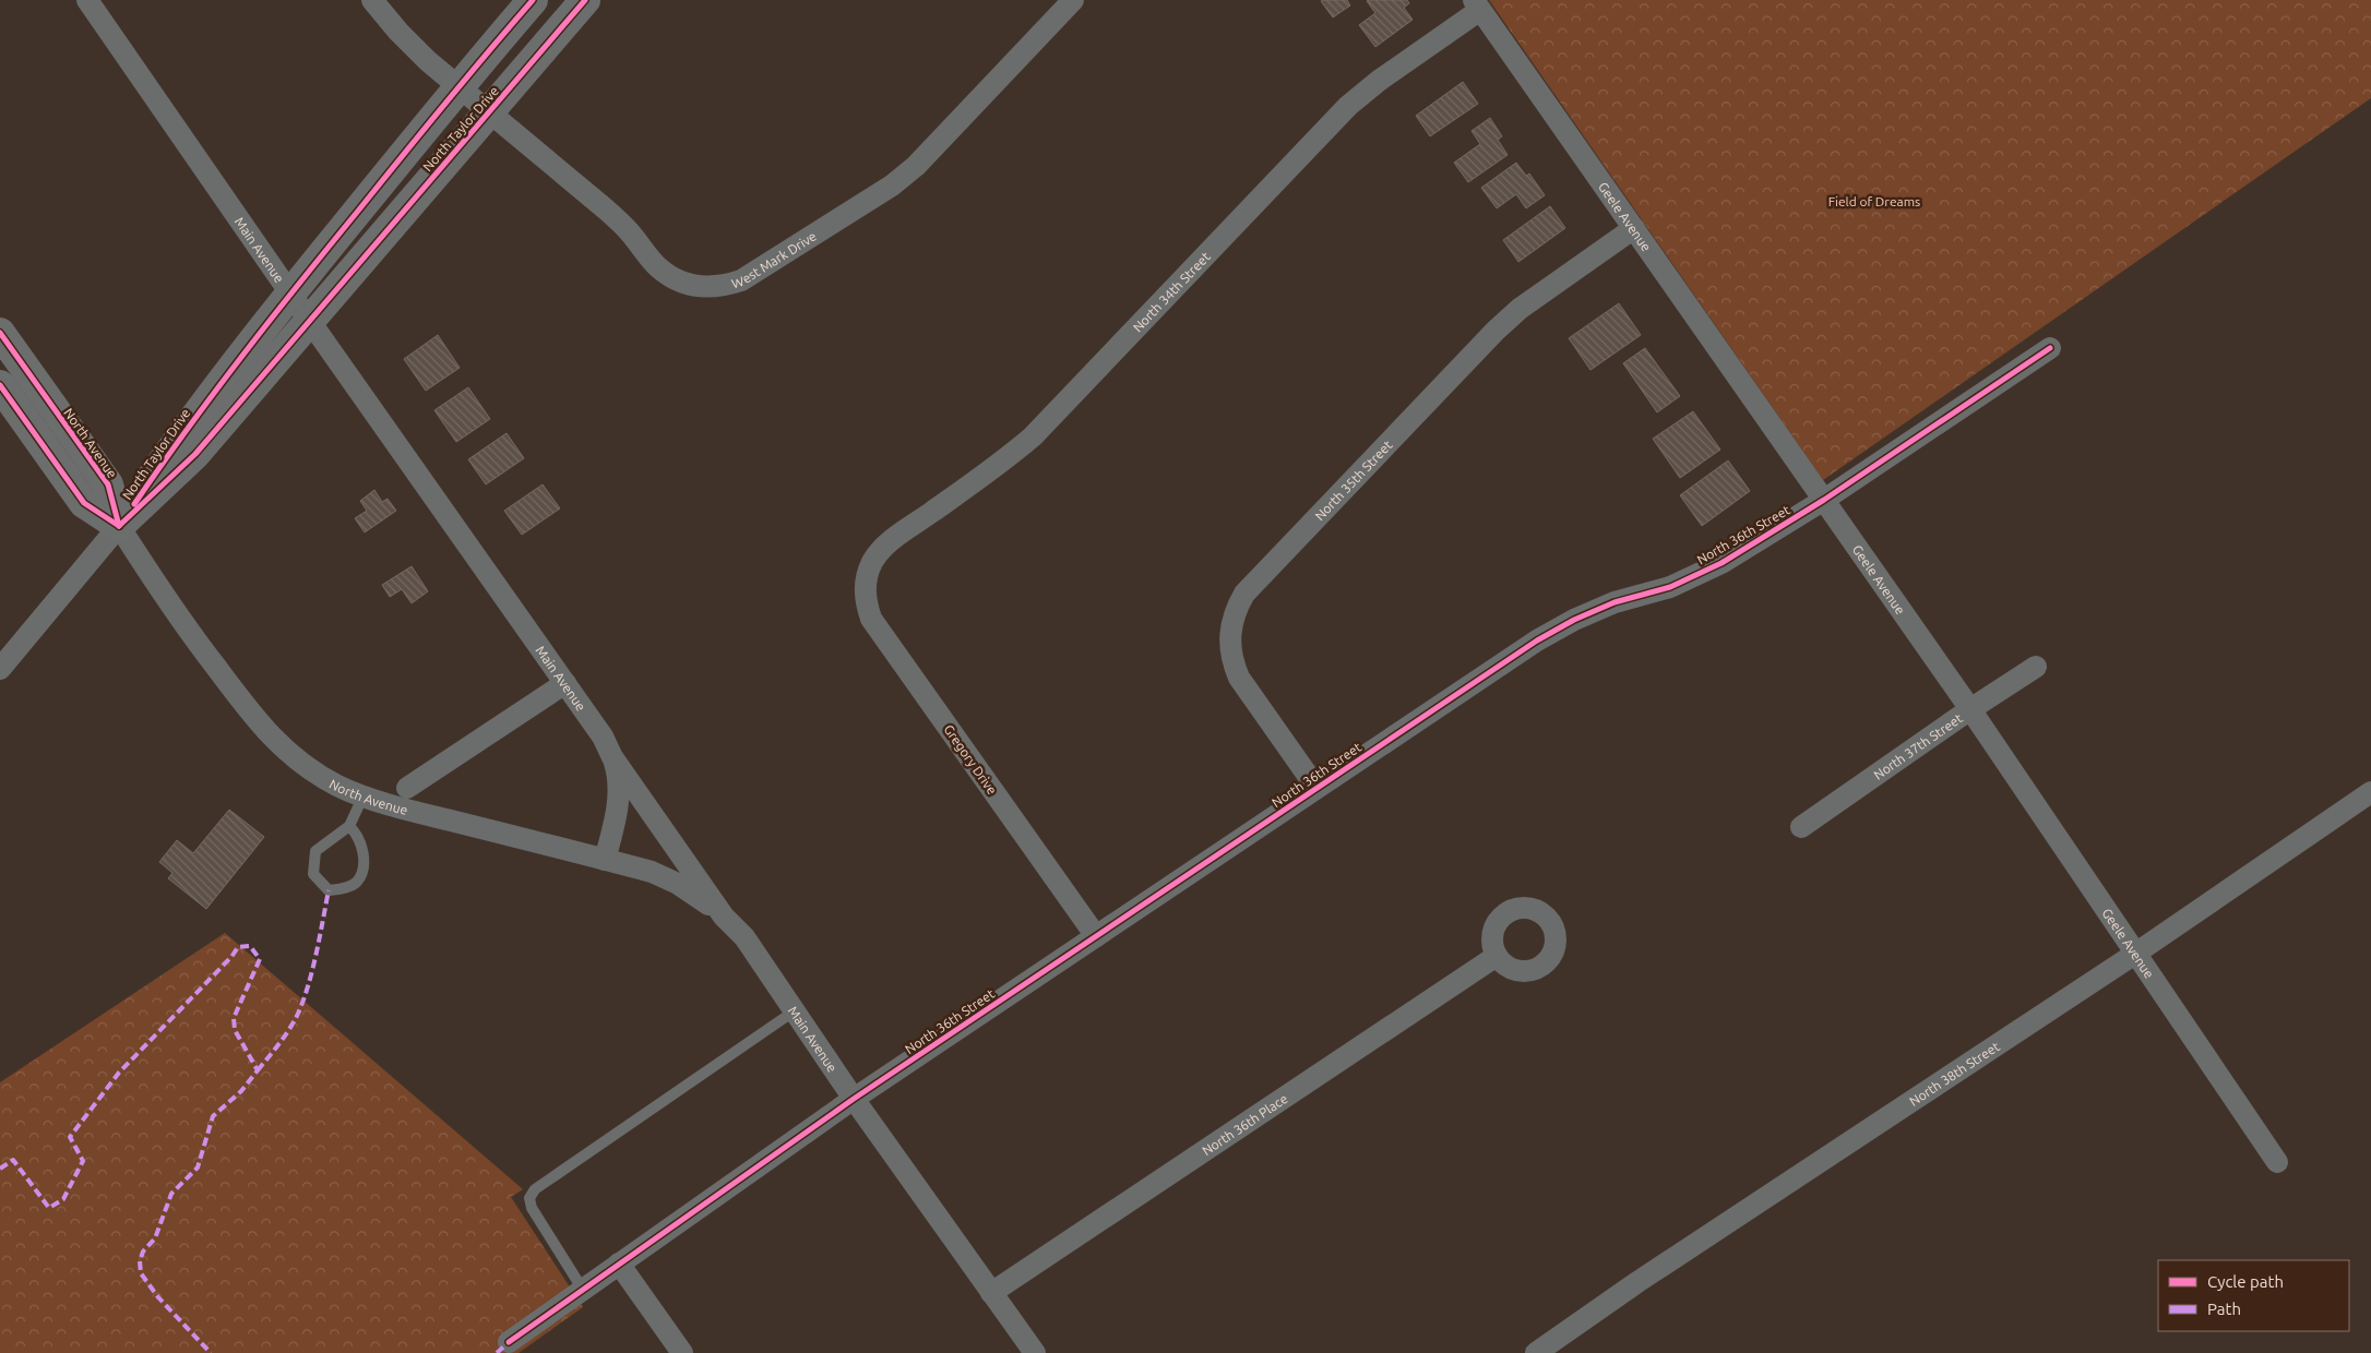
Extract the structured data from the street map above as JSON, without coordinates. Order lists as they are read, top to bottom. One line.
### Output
{"streets":{"main road":["North Taylor Drive","North Avenue"],"street":["Geele Avenue","Main Avenue","West Mark Drive","North 34th Street","North 35th Street","North 36th Street","North 37th Street","Gregory Drive","North 38th Street","North 36th Place"]},"crossings":[["North Taylor Drive","Main Avenue"],["North Taylor Drive","West Mark Drive"],["North Taylor Drive","North Avenue"],["Geele Avenue","North 34th Street"],["Geele Avenue","North 35th Street"],["Geele Avenue","North 36th Street"],["Geele Avenue","North 37th Street"],["Geele Avenue","North 38th Street"],["Main Avenue","North Avenue"],["Main Avenue","North 36th Street"],["Main Avenue","North 36th Place"],["North 34th Street","Gregory Drive"],["North 35th Street","North 36th Street"],["North 36th Street","Gregory Drive"]],"parks":["Field of Dreams"],"legend":["Cycle path","Path"]}
